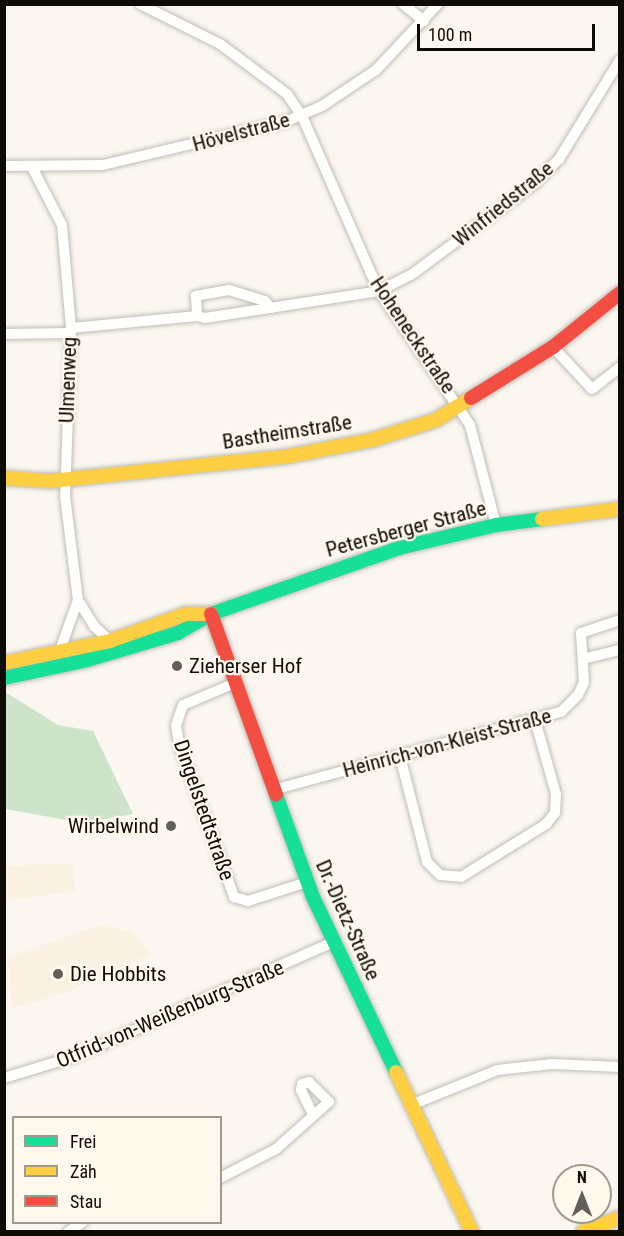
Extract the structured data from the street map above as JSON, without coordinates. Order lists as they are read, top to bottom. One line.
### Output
{"streets":{"main road":["Bastheimstraße","Petersberger Straße","Dr.-Dietz-Straße"],"street":["Hövelstraße","Winfriedstraße","Hoheneckstraße","Ulmenweg","Heinrich-von-Kleist-Straße","Dingelstedtstraße","Otfrid-von-Weißenburg-Straße"]},"crossings":[["Hövelstraße","Hoheneckstraße"],["Hövelstraße","Ulmenweg"],["Winfriedstraße","Hoheneckstraße"],["Winfriedstraße","Ulmenweg"],["Hoheneckstraße","Bastheimstraße"],["Hoheneckstraße","Petersberger Straße"],["Ulmenweg","Bastheimstraße"],["Ulmenweg","Petersberger Straße"],["Petersberger Straße","Dr.-Dietz-Straße"],["Heinrich-von-Kleist-Straße","Dr.-Dietz-Straße"],["Dingelstedtstraße","Dr.-Dietz-Straße"],["Dr.-Dietz-Straße","Otfrid-von-Weißenburg-Straße"]],"places":["Zieherser Hof","Wirbelwind","Die Hobbits"],"legend":["Frei","Zäh","Stau"],"scale_bar":"100 m","north":"top"}
